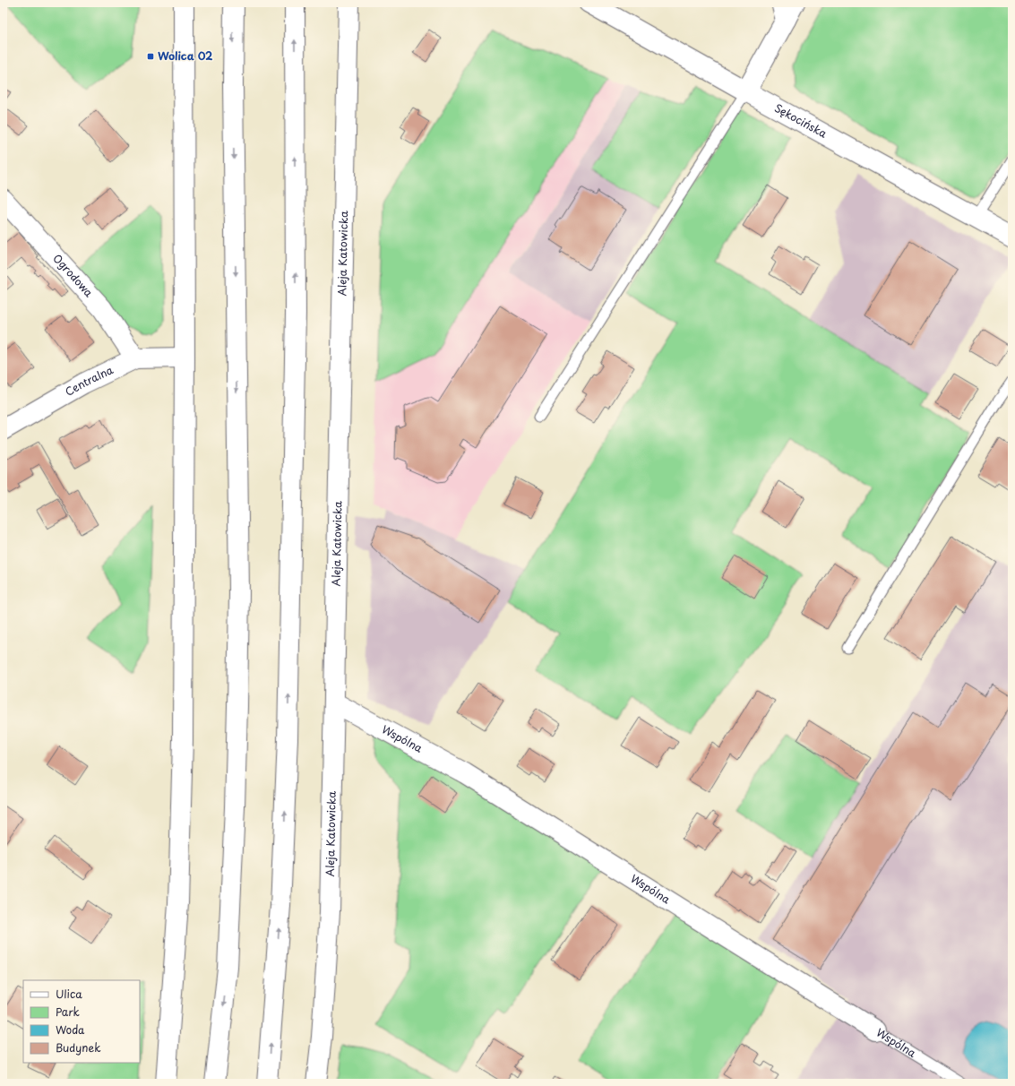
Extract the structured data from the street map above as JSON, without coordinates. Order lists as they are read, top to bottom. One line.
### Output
{"streets":{"main road":["Sękocińska","Aleja Katowicka","Ogrodowa","Centralna","Wspólna"]},"crossings":[["Aleja Katowicka","Wspólna"],["Ogrodowa","Centralna"]],"places":{"transit":["Wolica 02"]},"legend":["Ulica","Park","Woda","Budynek"]}
